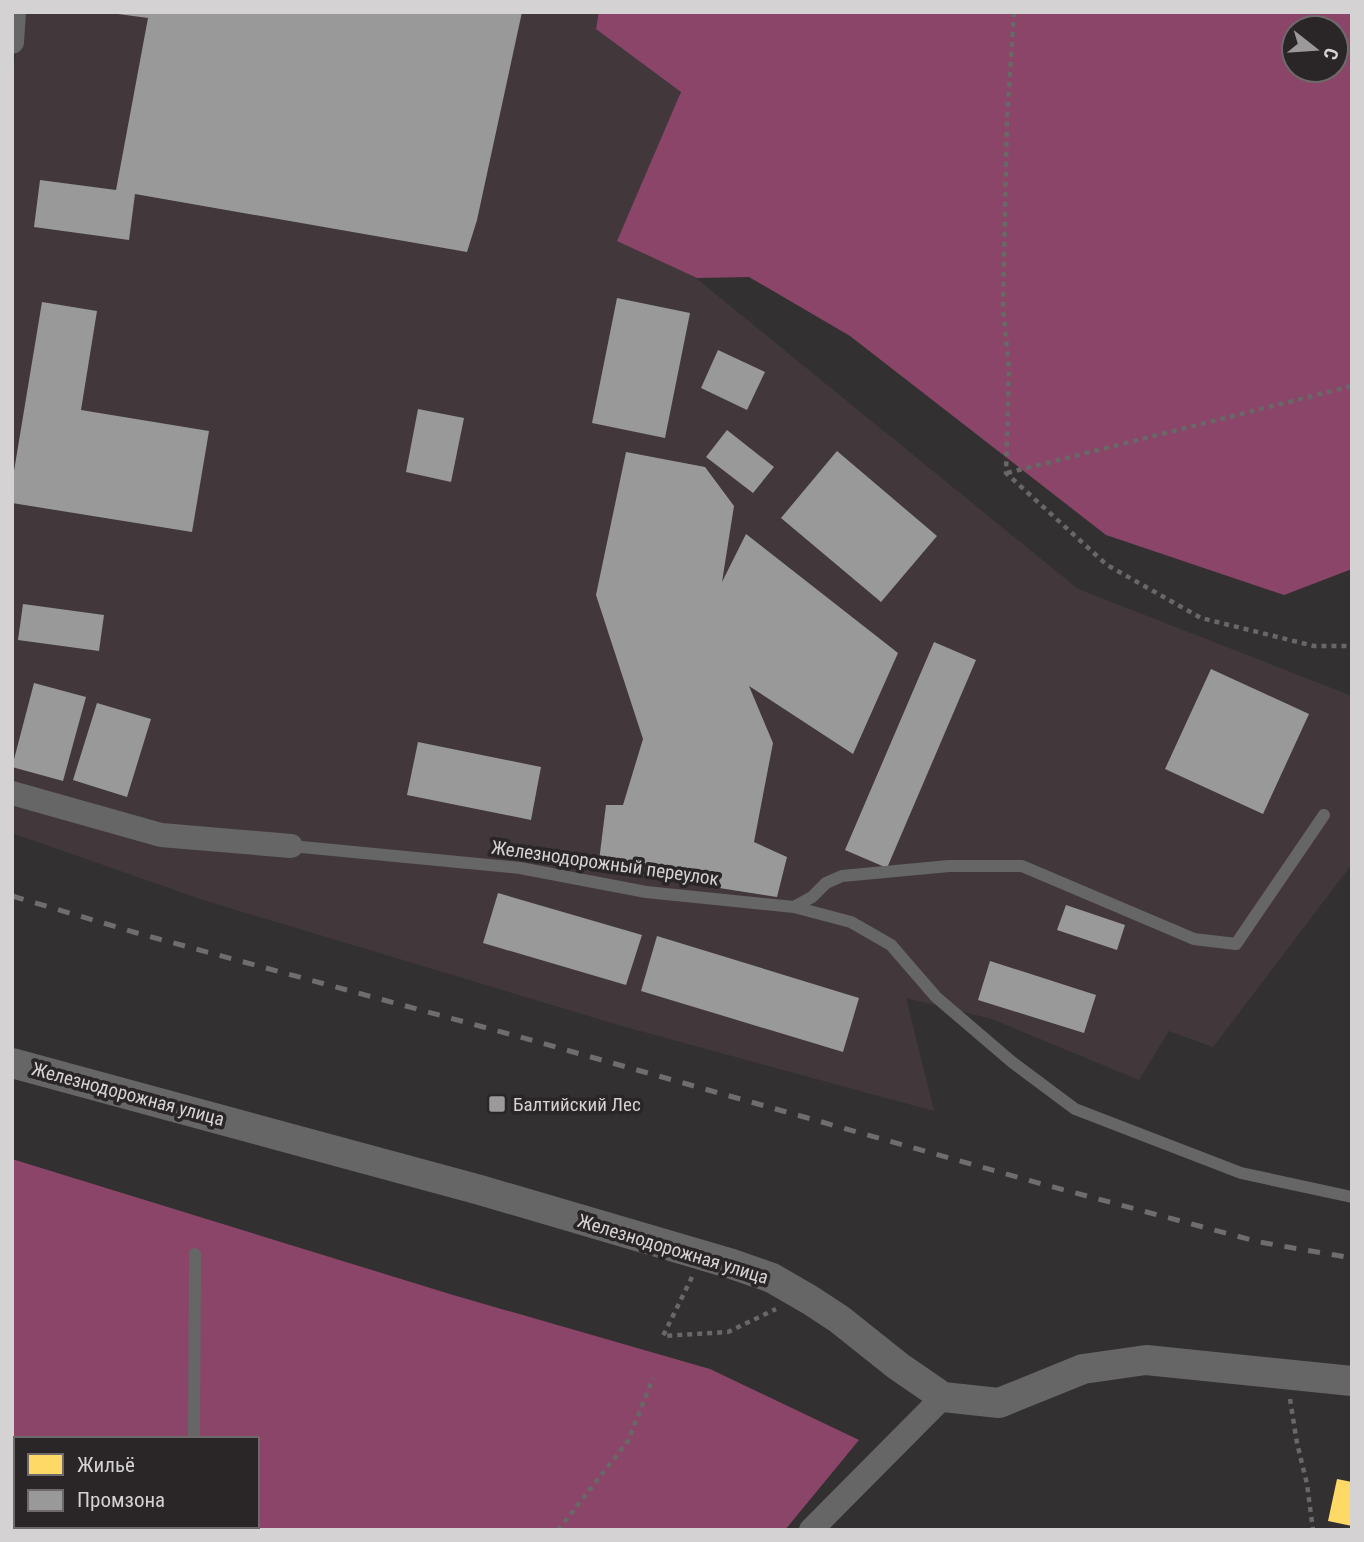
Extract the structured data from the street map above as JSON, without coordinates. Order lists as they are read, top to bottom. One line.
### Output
{"streets":{"street":["Железнодорожная улица"],"lane":["Железнодорожный переулок"]},"places":{"transit":["Балтийский Лес"]},"legend":["Жильё","Промзона"],"north":"right"}
